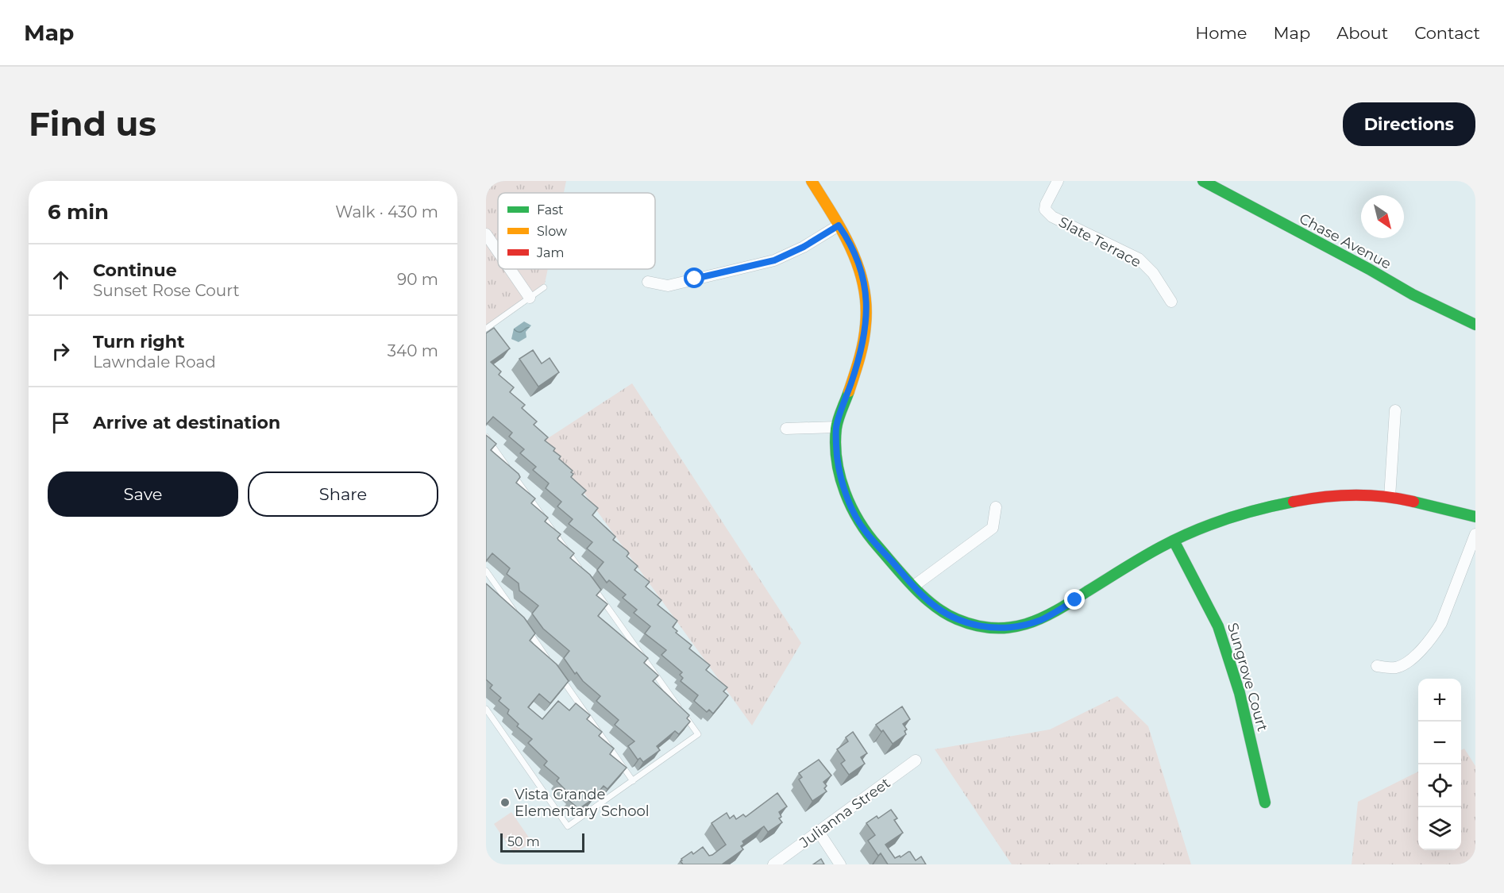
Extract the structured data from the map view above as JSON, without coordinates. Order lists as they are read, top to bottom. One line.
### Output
{"streets":{"street":["Chase Avenue","Slate Terrace","Sungrove Court","Julianna Street"]},"places":["Vista Grande Elementary School"],"legend":["Fast","Slow","Jam"],"scale_bar":"50 m","north":"bottom right","page":{"header":"Map","nav":["Home","Map","About","Contact"],"buttons":["Directions",["Save","Share"]],"title":"Find us","heading":["6 min","Walk · 430 m"],"list":[["Continue","Sunset Rose Court","90 m"],["Turn right","Lawndale Road","340 m"],"Arrive at destination"],"map_buttons":["+","−"],"scale":"50 m"}}
